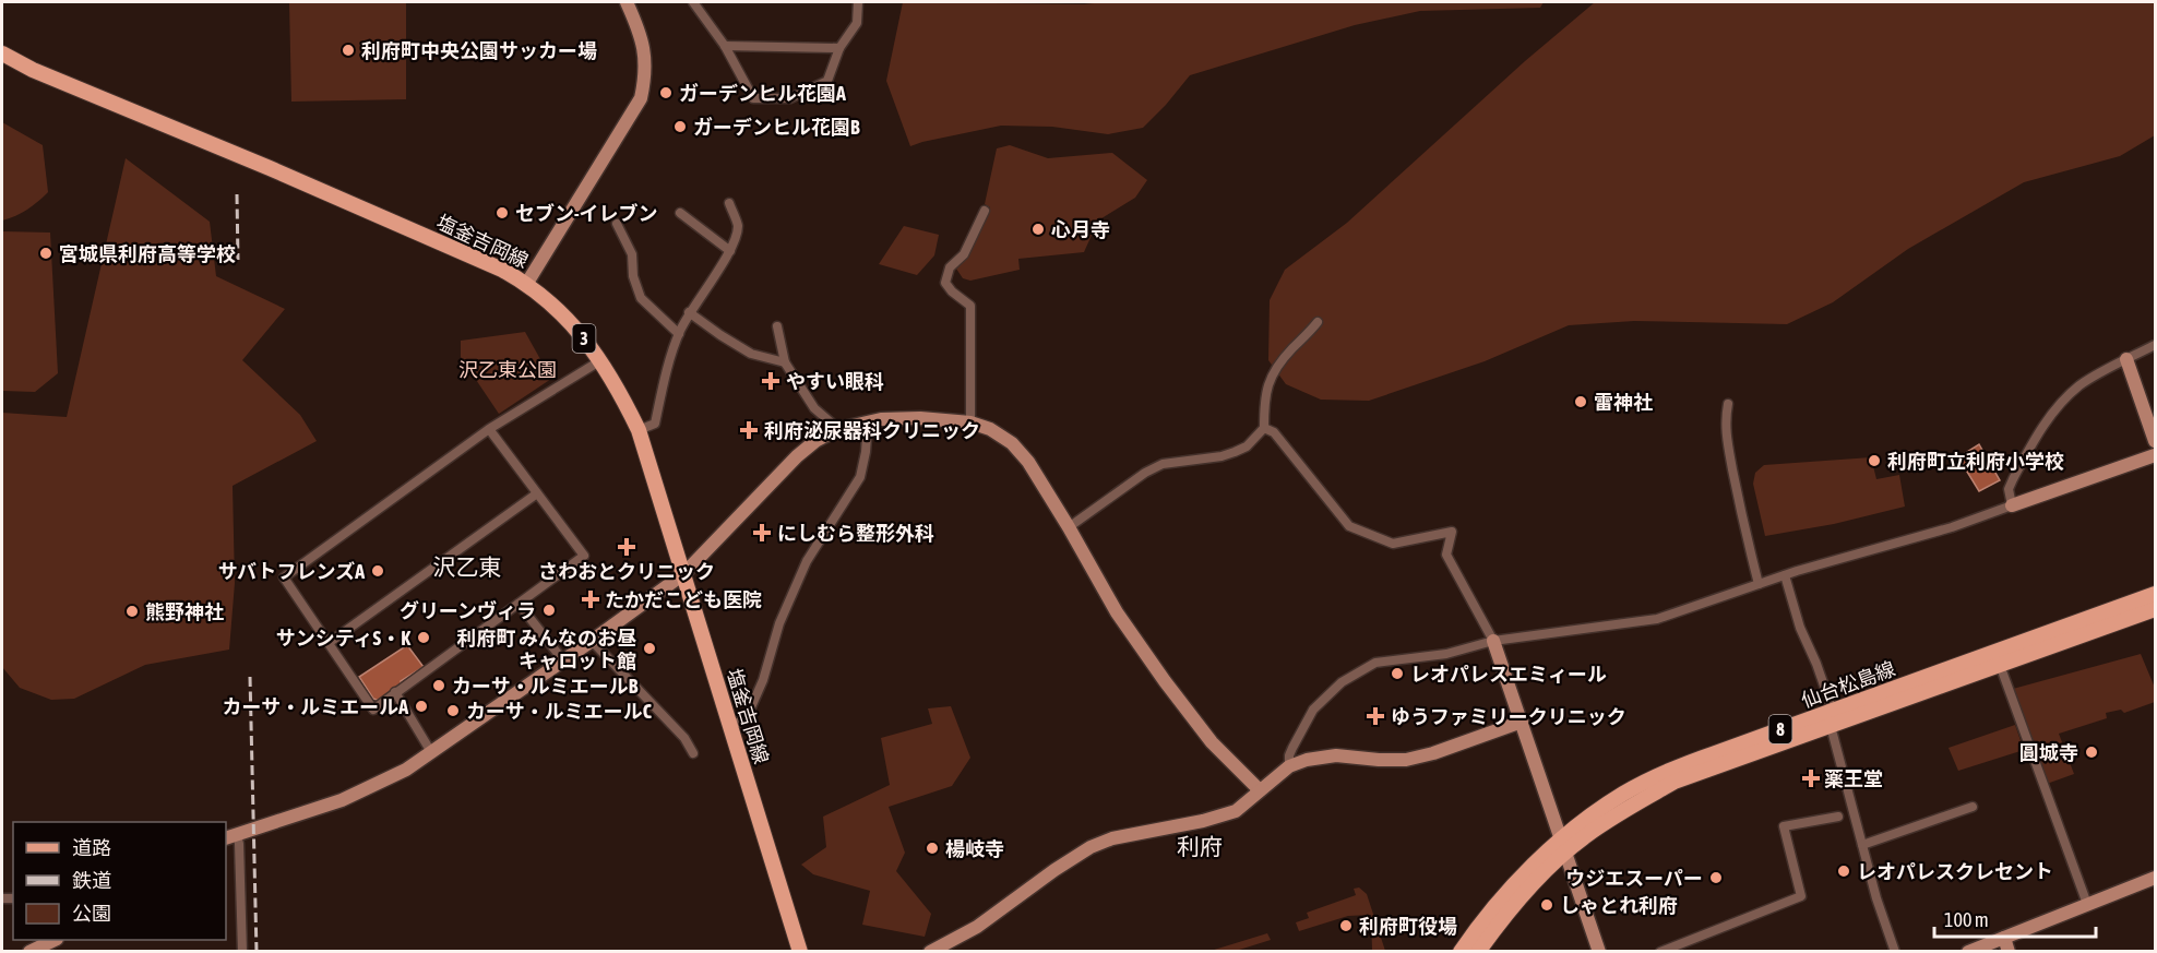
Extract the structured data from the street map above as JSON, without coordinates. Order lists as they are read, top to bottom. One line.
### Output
{"streets":{"main road":["塩釜吉岡線","3","仙台松島線","8"]},"districts":["沢乙東","利府"],"parks":["沢乙東公園"],"places":{"other":["利府町中央公園サッカー場","ガーデンヒル花園A","ガーデンヒル花園B","セブン-イレブン","心月寺","宮城県利府高等学校","雷神社","利府町立利府小学校","サバトフレンズA","グリーンヴィラ","熊野神社","サンシティS・K","利府町 みんなのお昼 キャロット館","レオパレスエミィール","カーサ・ルミエールB","カーサ・ルミエールA","カーサ・ルミエールC","圓城寺","楊岐寺","レオパレスクレセント","ウジエスーパー","しゃとれ利府","利府町役場"],"health":["やすい眼科","利府泌尿器科クリニック","にしむら整形外科","さわおとクリニック","たかだこども医院","ゆうファミリークリニック","薬王堂"]},"legend":["道路","鉄道","公園"],"scale_bar":"100 m"}
